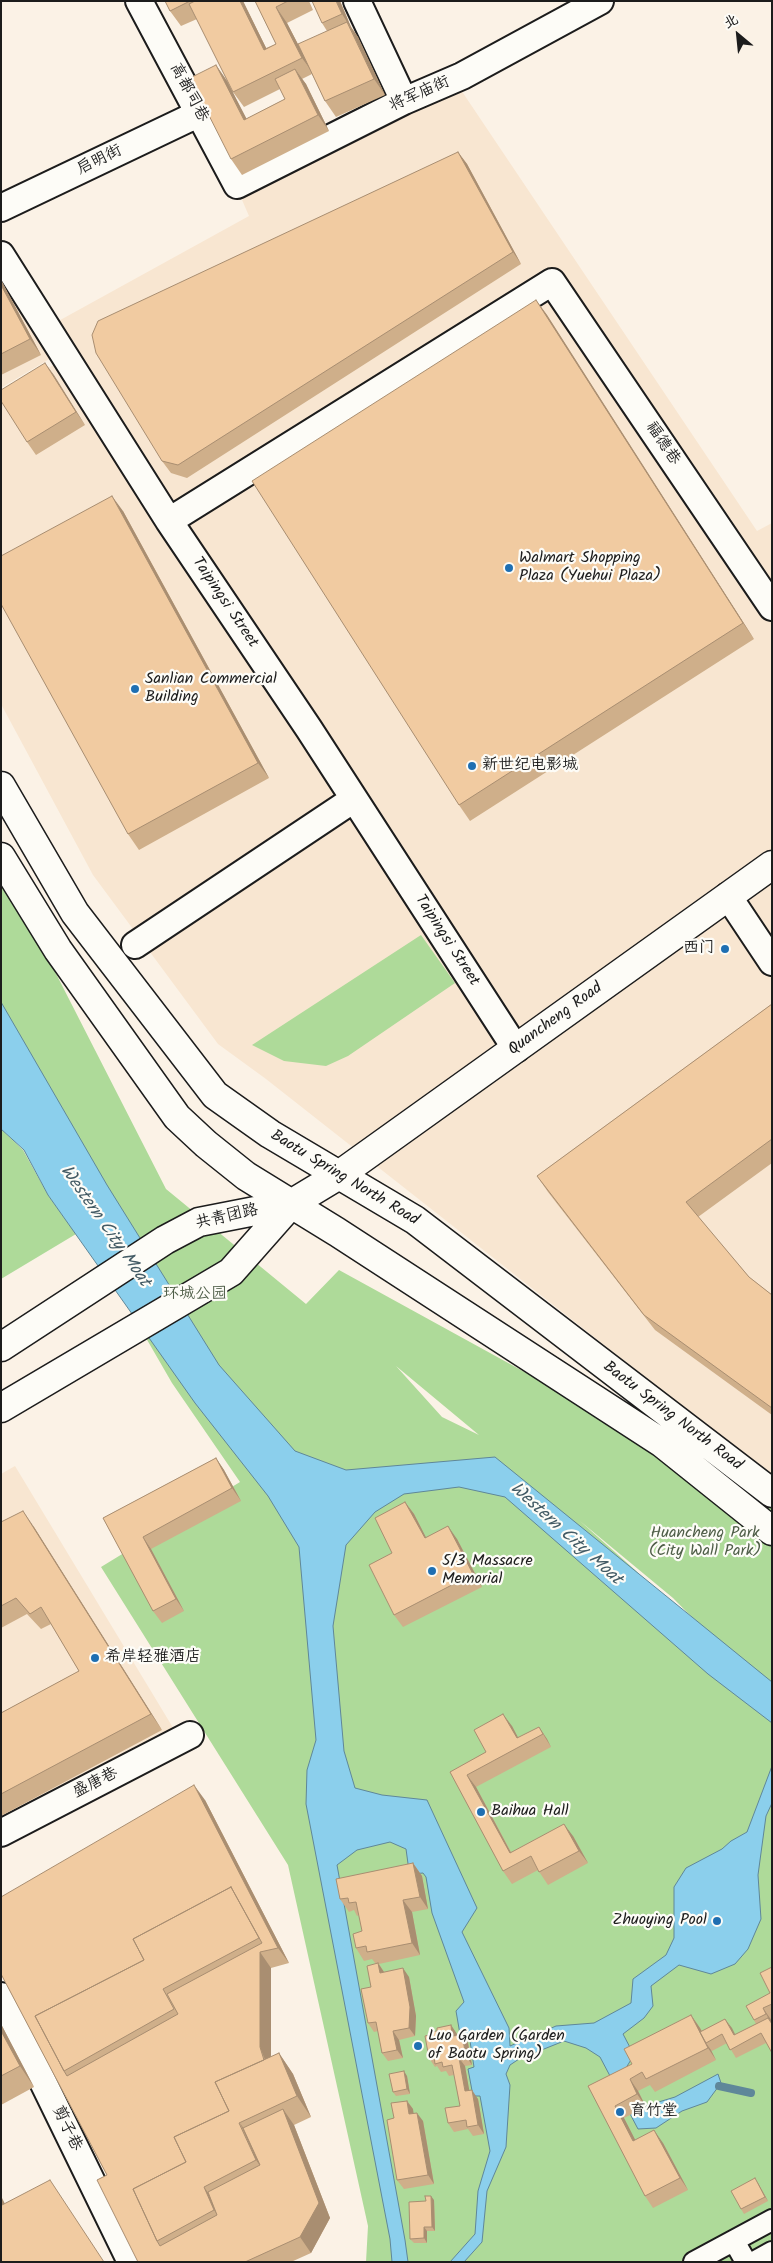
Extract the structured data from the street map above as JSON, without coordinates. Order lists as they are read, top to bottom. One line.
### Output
{"streets":{"main road":["Quancheng Road","Baotu Spring North Road","共青团路"],"street":["高都司巷","将军庙街","启明街","福德巷","Taipingsi Street","盛唐巷","剪子巷"]},"crossings":[["高都司巷","将军庙街"],["高都司巷","启明街"],["福德巷","Taipingsi Street"],["Taipingsi Street","Quancheng Road"],["Quancheng Road","Baotu Spring North Road"],["Quancheng Road","共青团路"],["Baotu Spring North Road","共青团路"]],"water":["Western City Moat"],"parks":["环城公园","Huancheng Park (City Wall Park)"],"places":["Walmart Shopping Plaza (Yuehui Plaza)","Sanlian Commercial Building","新世纪电影城","西门","5/3 Massacre Memorial","希岸轻雅酒店","Baihua Hall","Zhuoying Pool","Luo Garden (Garden of Baotu Spring)","育竹堂"],"north":"top left"}
